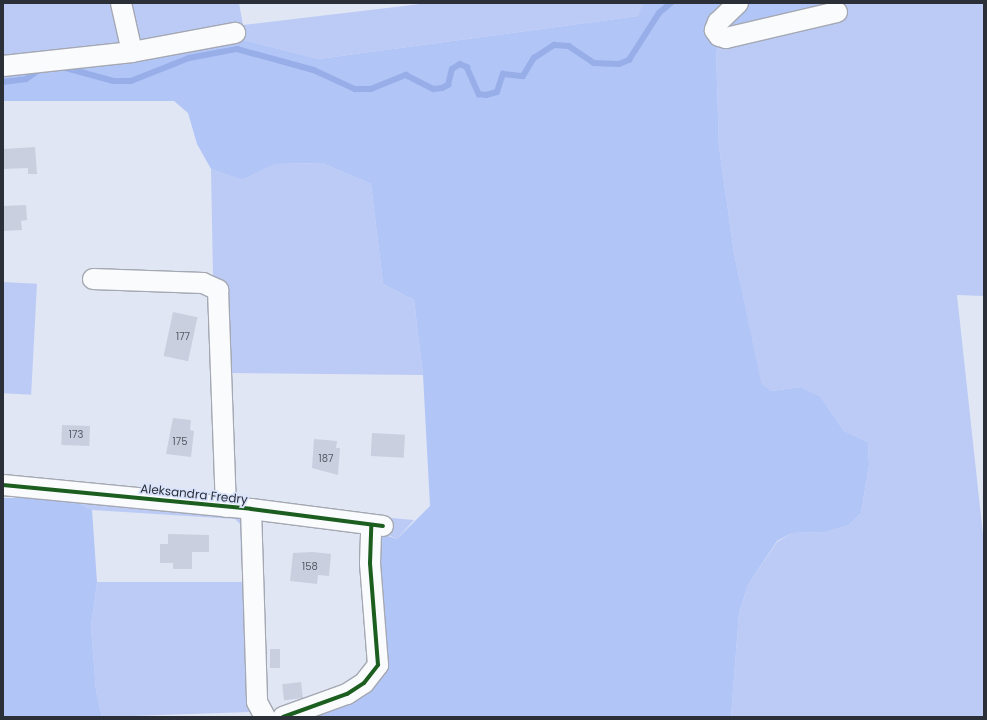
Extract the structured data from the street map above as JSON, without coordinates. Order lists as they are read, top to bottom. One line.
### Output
{"streets":{"street":["Aleksandra Fredry"]},"house_numbers":["177","173","175","187","158"]}
